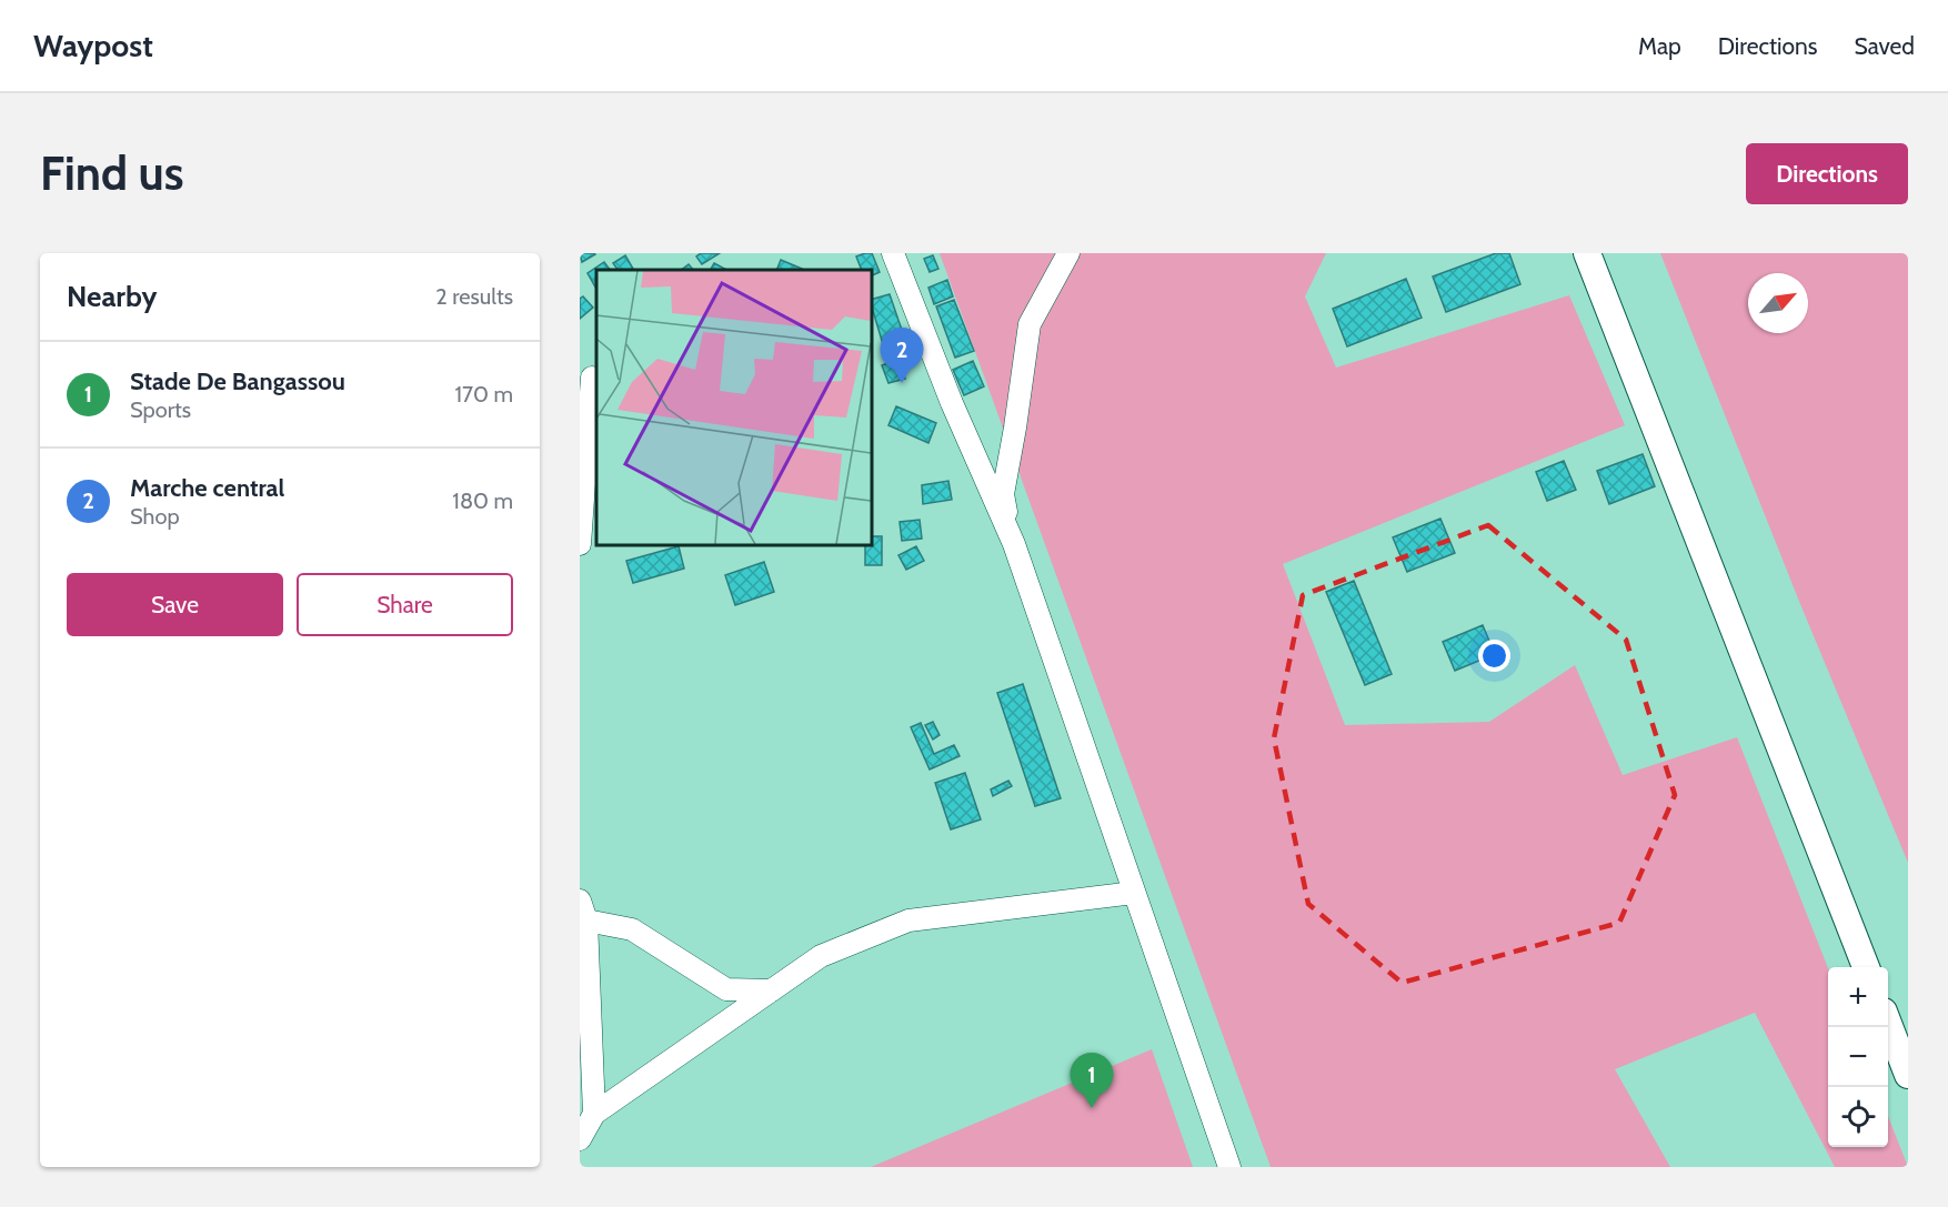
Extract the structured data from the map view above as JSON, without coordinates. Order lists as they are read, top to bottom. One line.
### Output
{"north":"top right","page":{"header":"Waypost","nav":["Map","Directions","Saved"],"buttons":["Directions",["Save","Share"]],"title":"Find us","heading":["Nearby","2 results"],"pins":["2","1"],"list":[{"mark":"1","name":"Stade De Bangassou","note":"Sports","value":"170 m"},{"mark":"2","name":"Marche central","note":"Shop","value":"180 m"}],"map_buttons":["+","−"]}}
